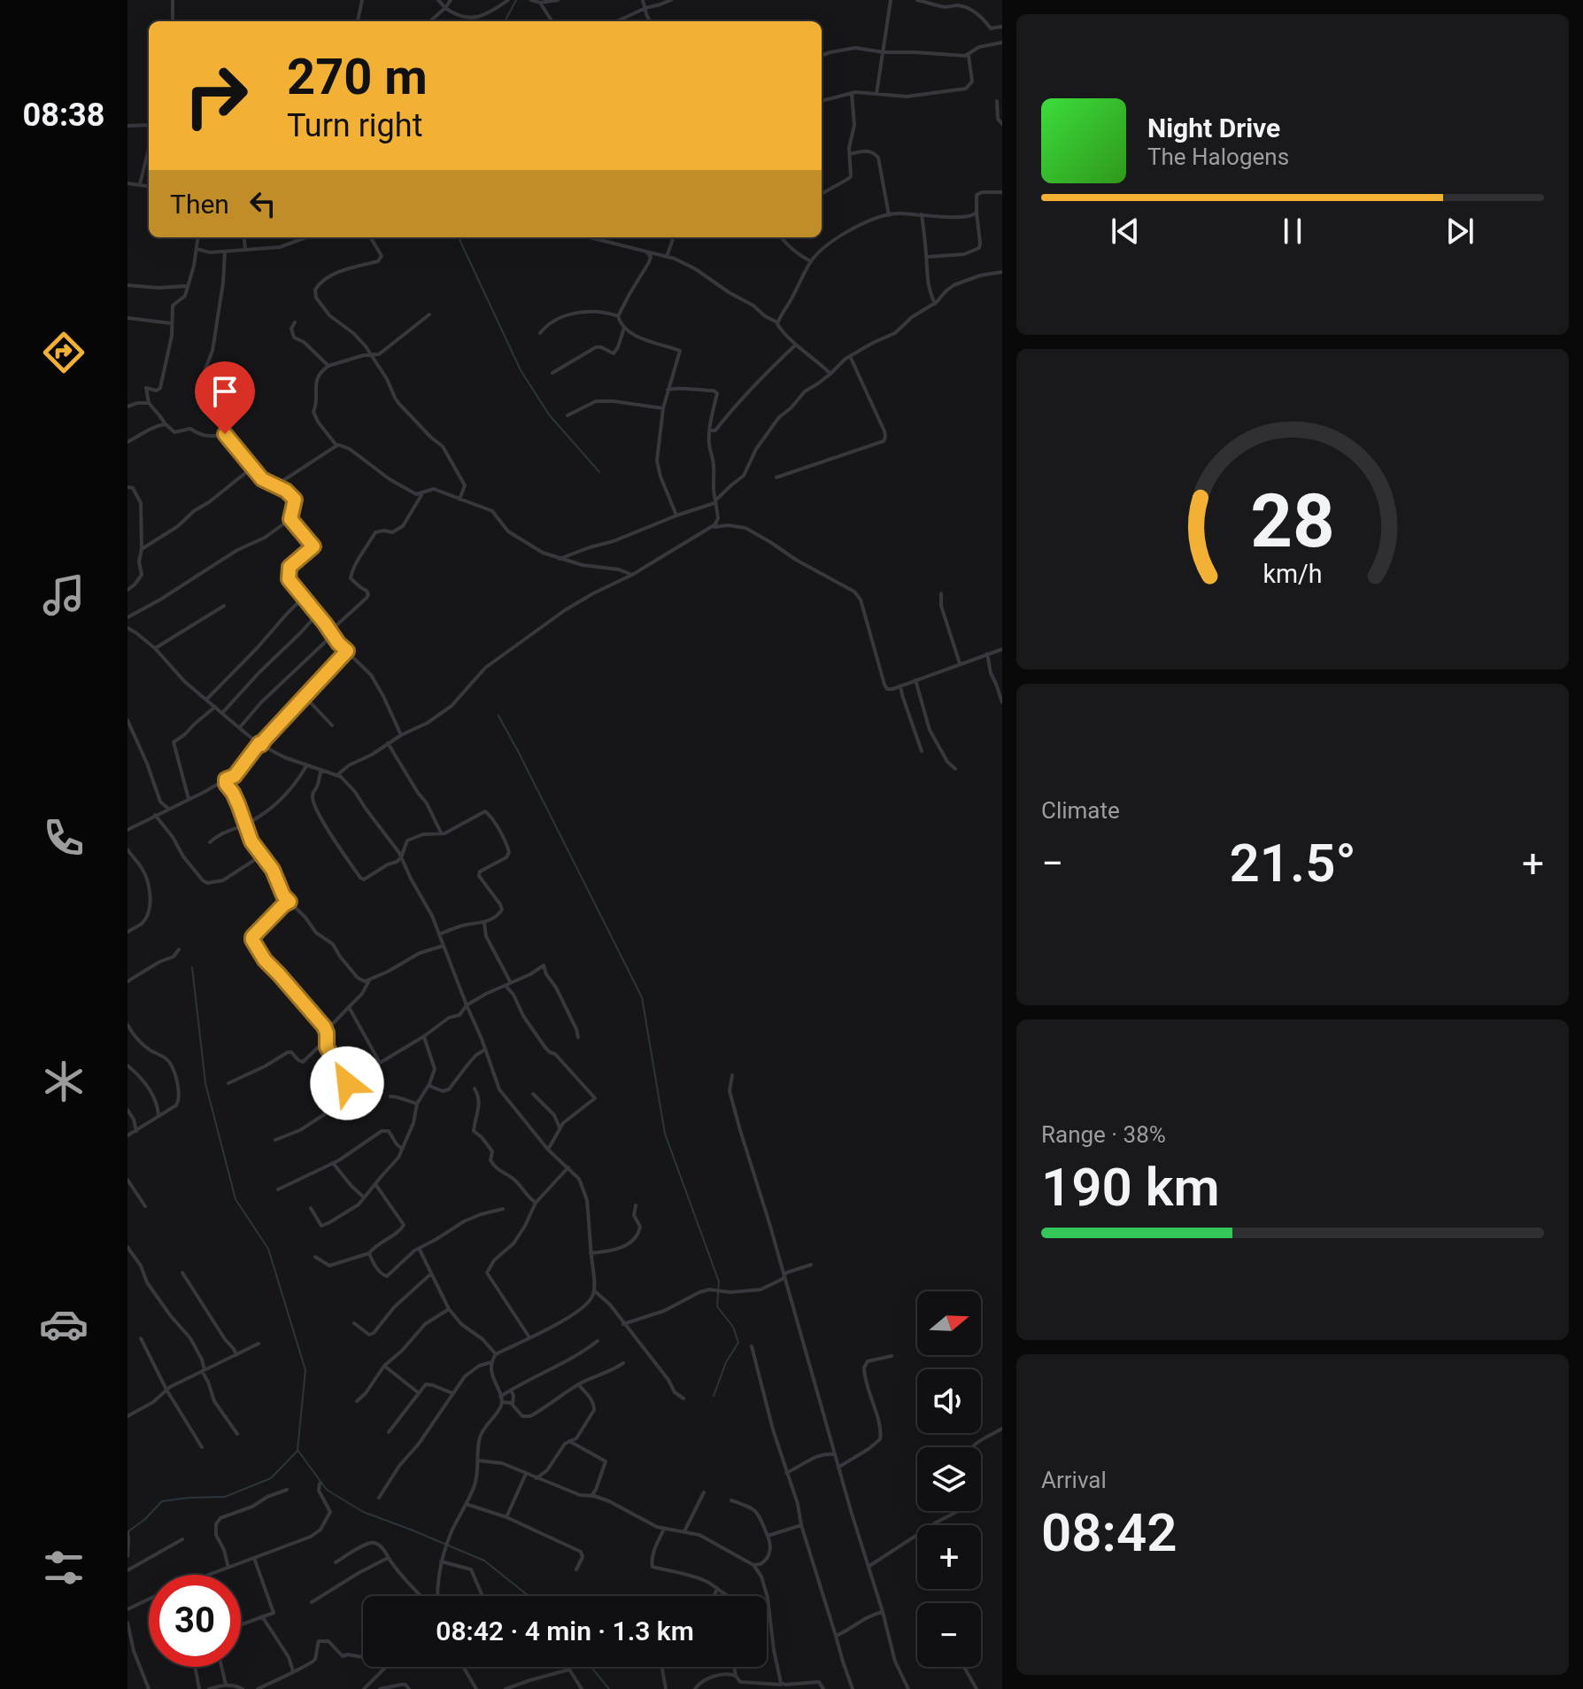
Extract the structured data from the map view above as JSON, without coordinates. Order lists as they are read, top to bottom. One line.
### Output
{"north":"right","page":{"tabs":"08:38","turn":["270 m","Turn right"],"song":["Night Drive","The Halogens"],"then":"Then","tile":["Climate",["Range · 38%","190 km"],["Arrival","08:42"]],"heat":["−","21.5°","+"],"map_buttons":["+","−"],"limit":"30","trip":"08:42 · 4 min · 1.3 km","gauge":["28","km/h"]}}
